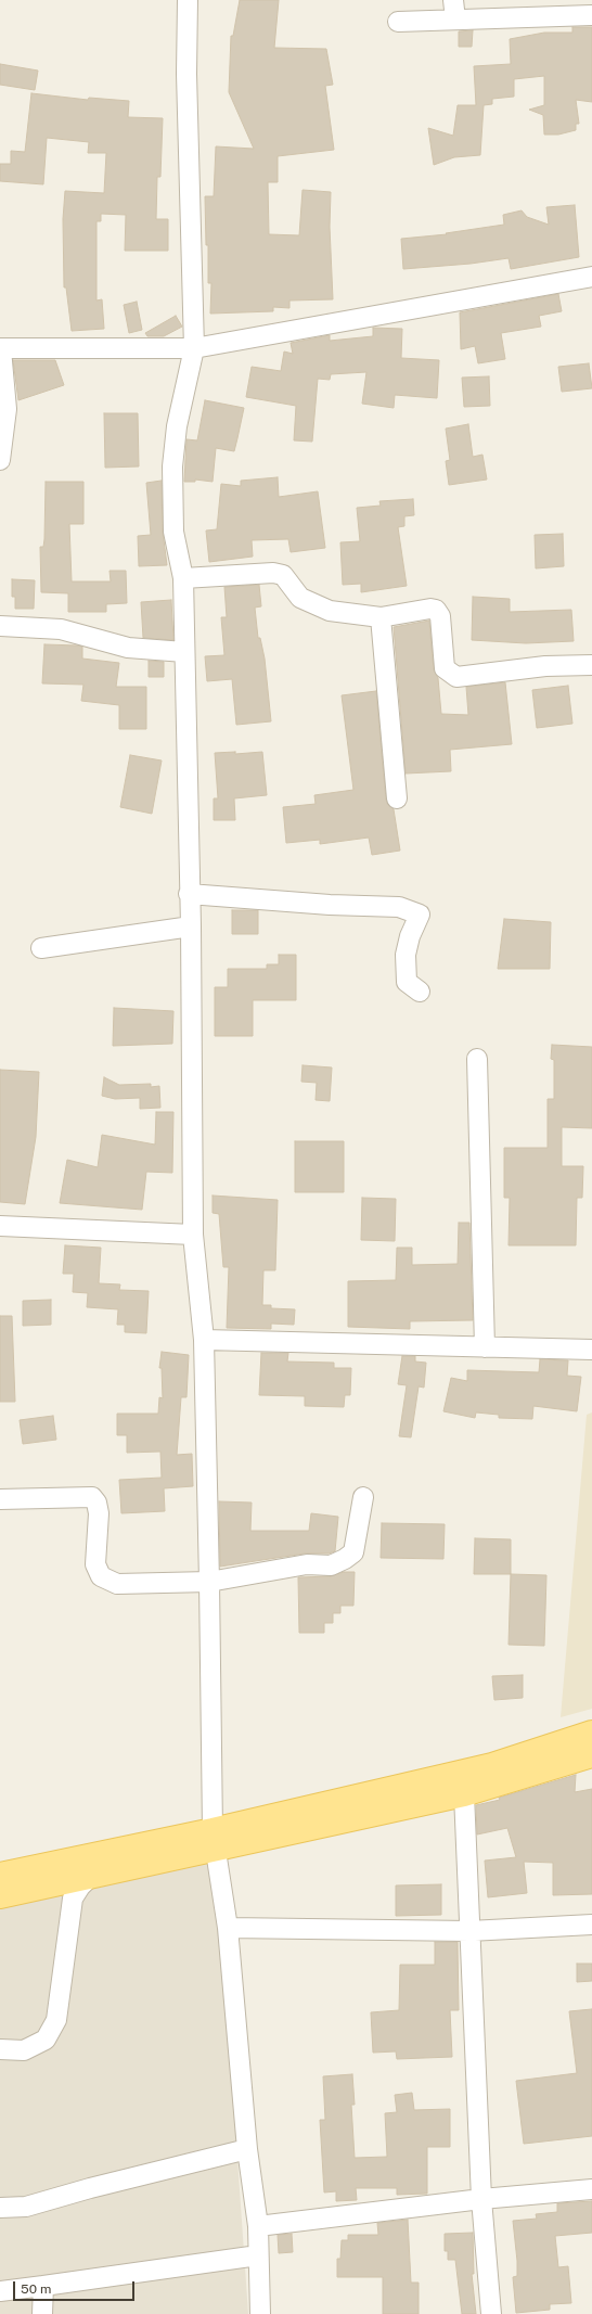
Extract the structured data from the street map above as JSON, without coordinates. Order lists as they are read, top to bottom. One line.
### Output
{"scale_bar":"50 m"}
